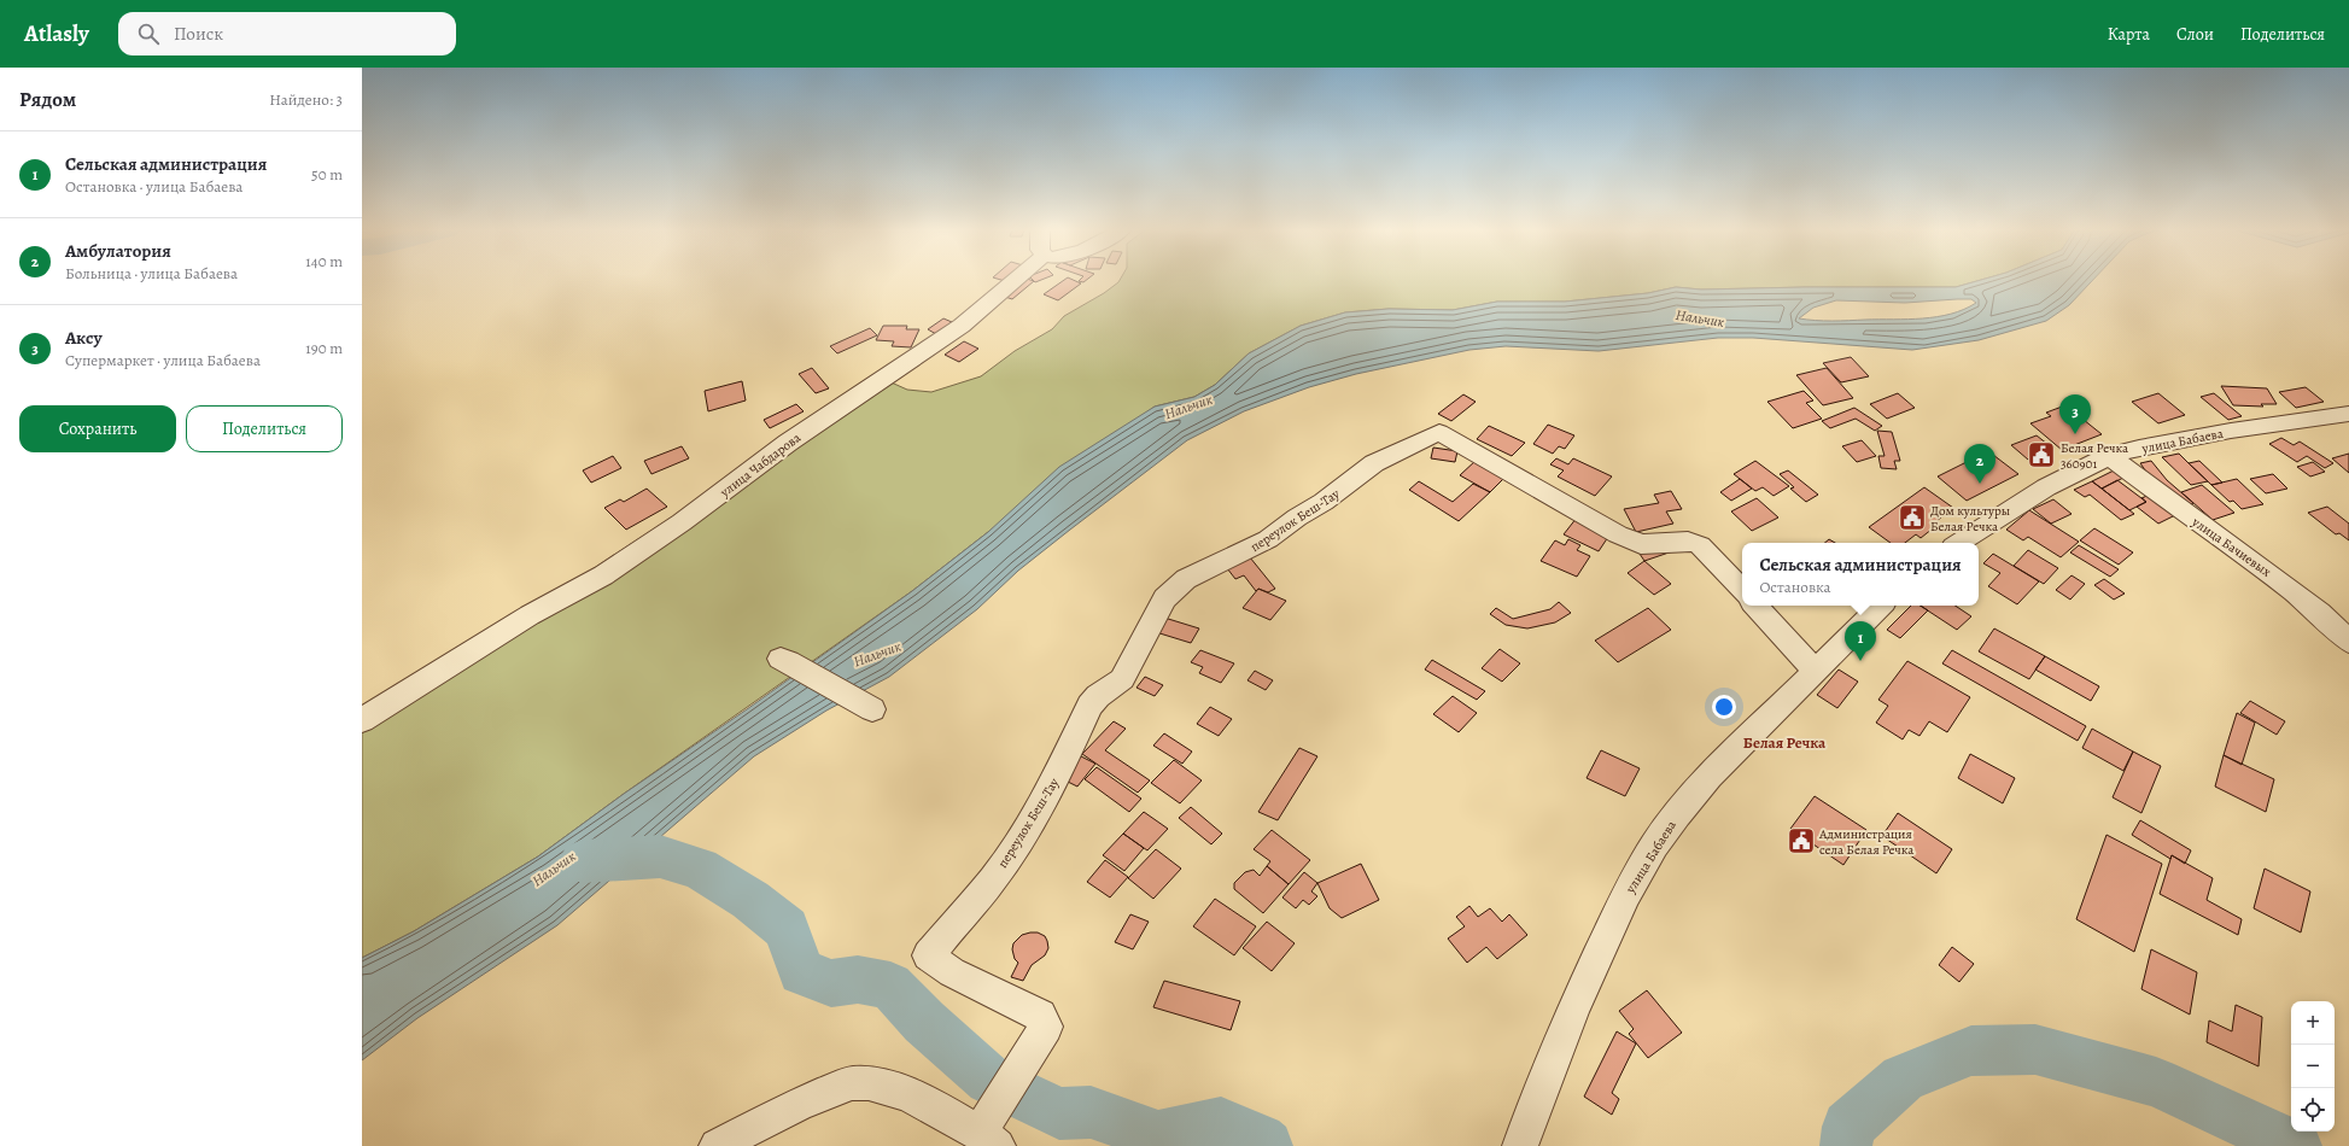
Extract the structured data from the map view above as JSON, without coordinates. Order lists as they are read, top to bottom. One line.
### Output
{"streets":{"street":["улица Бабаева","улица Чабдарова","переулок Беш-Тау","улица Бачиевых"]},"crossings":[["улица Бабаева","улица Бачиевых"]],"districts":["Белая Речка"],"water":["Нальчик"],"places":{"public building":["Белая Речка 360901","Дом культуры Белая Речка","Администрация села Белая Речка"]},"page":{"header":"Atlasly","search":"Поиск","nav":["Карта","Слои","Поделиться"],"heading":["Рядом","Найдено: 3"],"list":[{"mark":"1","name":"Сельская администрация","note":"Остановка · улица Бабаева","value":"50 m"},{"mark":"2","name":"Амбулатория","note":"Больница · улица Бабаева","value":"140 m"},{"mark":"3","name":"Аксу","note":"Супермаркет · улица Бабаева","value":"190 m"}],"buttons":["Сохранить","Поделиться"],"pins":["3","2","1"],"popup":["Сельская администрация","Остановка"],"map_buttons":["+","−"]}}
